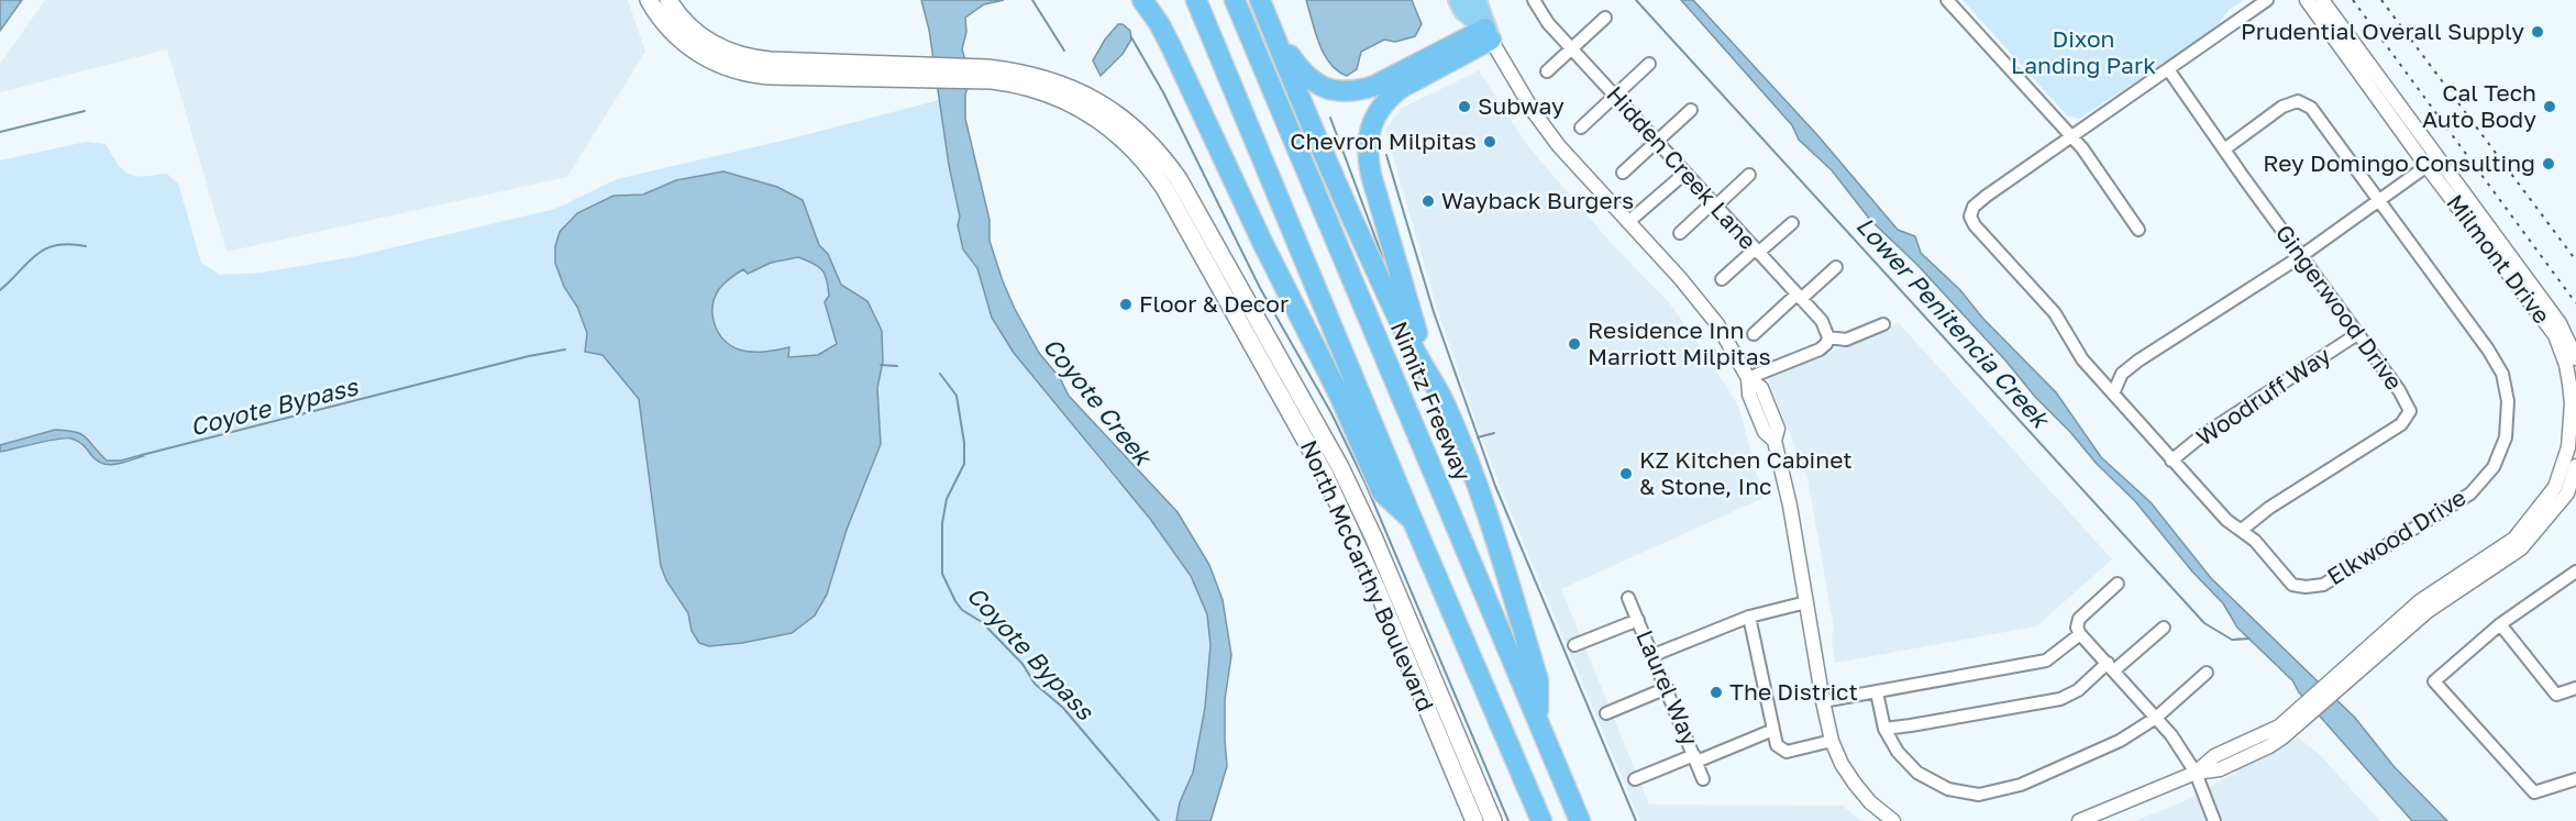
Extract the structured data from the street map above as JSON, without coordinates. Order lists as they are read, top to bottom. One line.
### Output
{"streets":{"highway":["Nimitz Freeway"],"main road":["North McCarthy Boulevard"],"street":["Hidden Creek Lane","Milmont Drive","Gingerwood Drive","Woodruff Way","Elkwood Drive","Laurel Way"]},"crossings":[["Gingerwood Drive","Woodruff Way"],["Gingerwood Drive","Elkwood Drive"],["Woodruff Way","Elkwood Drive"]],"water":["Lower Penitencia Creek","Coyote Creek","Coyote Bypass"],"parks":["Dixon Landing Park"],"places":["Prudential Overall Supply","Subway","Cal Tech Auto Body","Chevron Milpitas","Rey Domingo Consulting","Wayback Burgers","Floor & Decor","Residence Inn Marriott Milpitas","KZ Kitchen Cabinet & Stone, Inc","The District"]}
